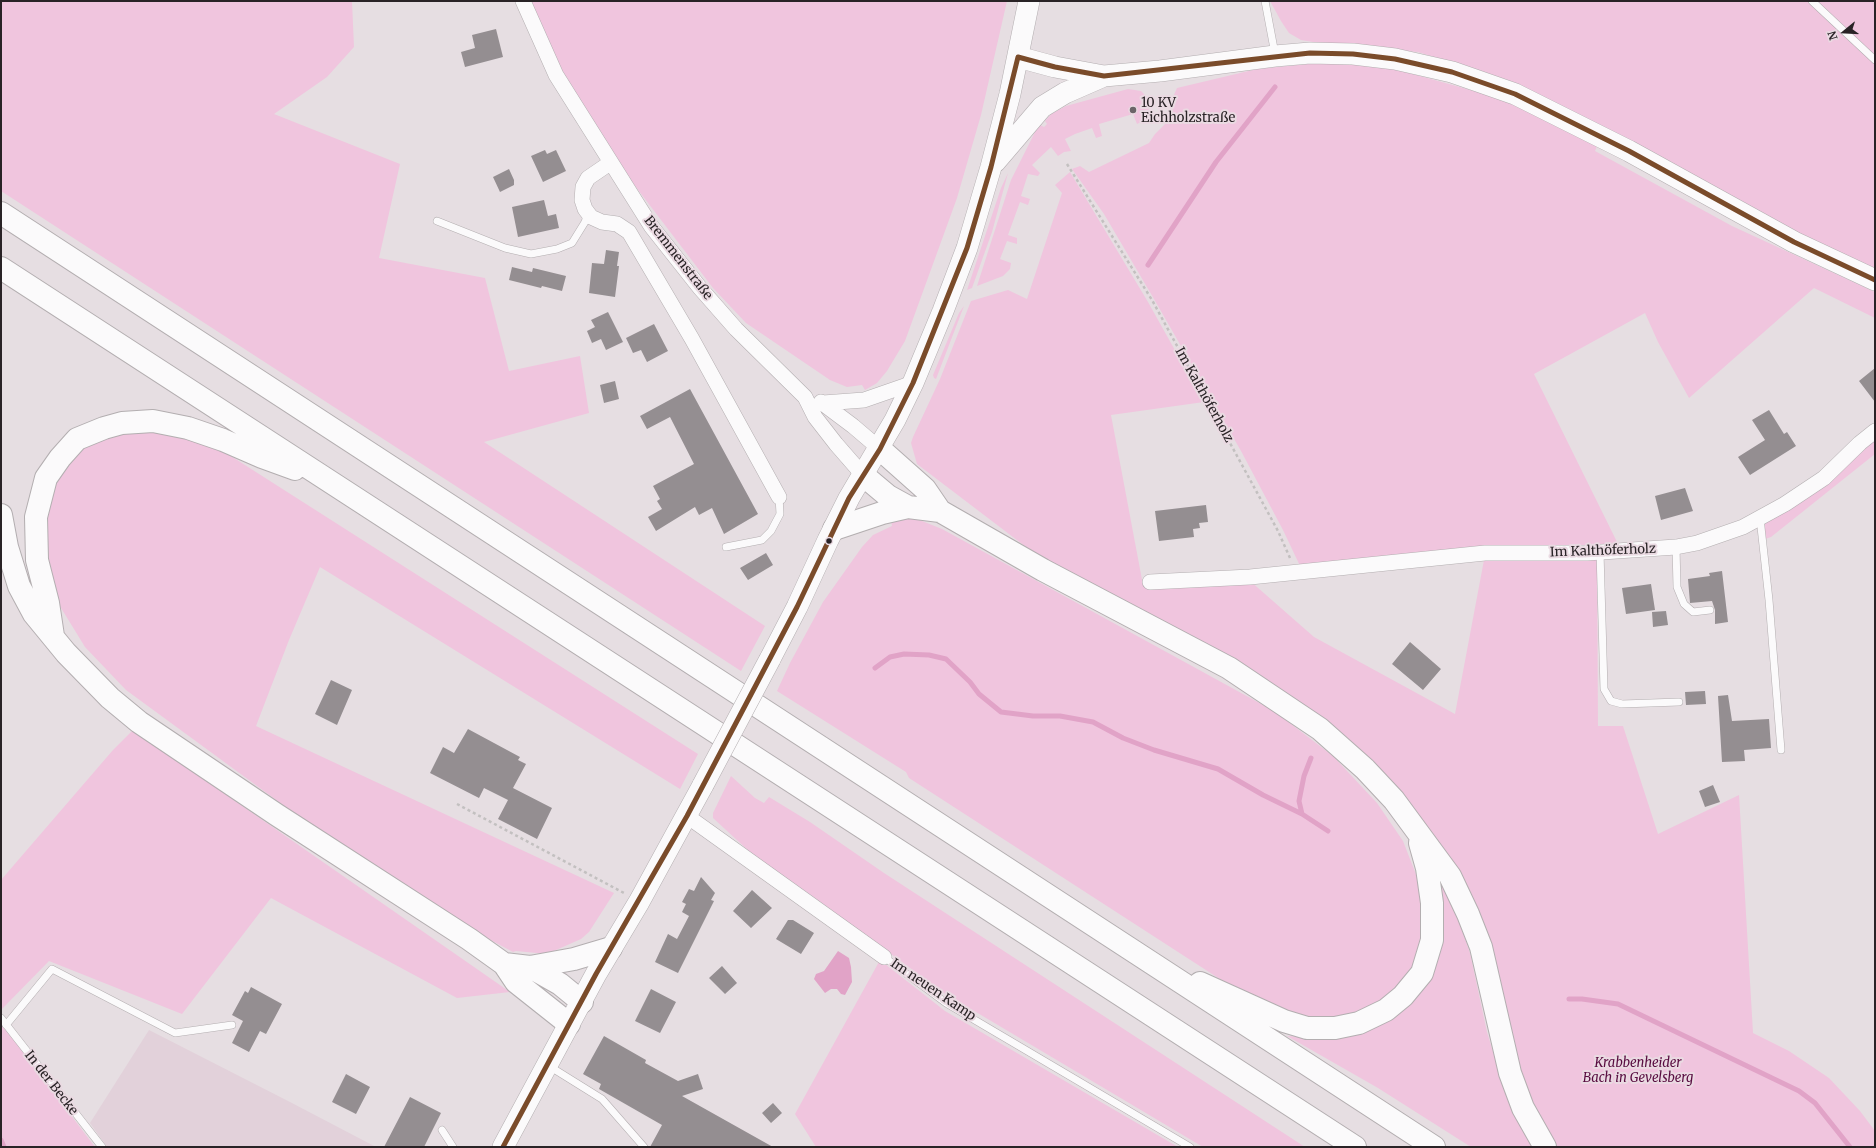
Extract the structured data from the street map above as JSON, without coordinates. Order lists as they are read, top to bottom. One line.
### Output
{"streets":{"street":["Bremmenstraße","Im Kalthöferholz","Im neuen Kamp"],"lane":["In der Becke"]},"parks":["Krabbenheider Bach in Gevelsberg"],"places":["10 KV Eichholzstraße"],"north":"left"}
